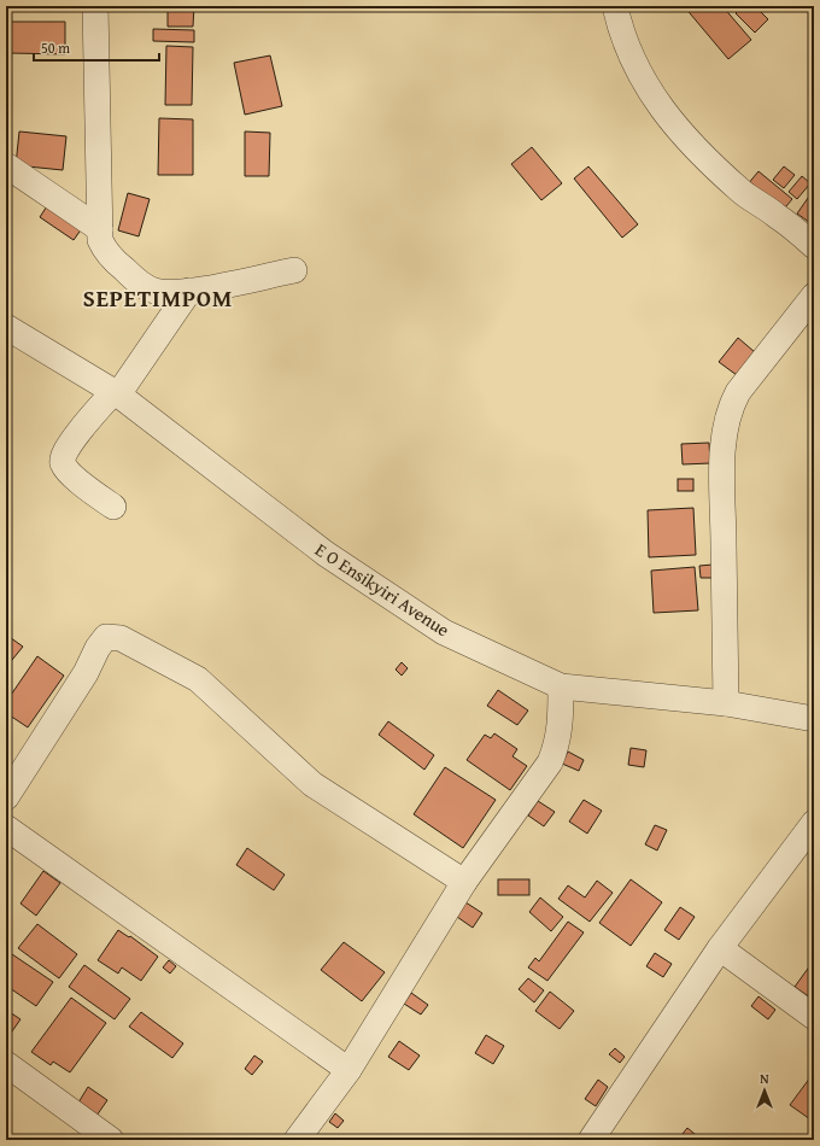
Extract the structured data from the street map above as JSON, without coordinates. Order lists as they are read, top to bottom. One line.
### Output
{"streets":{"street":["E O Ensikyiri Avenue"]},"districts":["SEPETIMPOM"],"scale_bar":"50 m","north":"top"}
